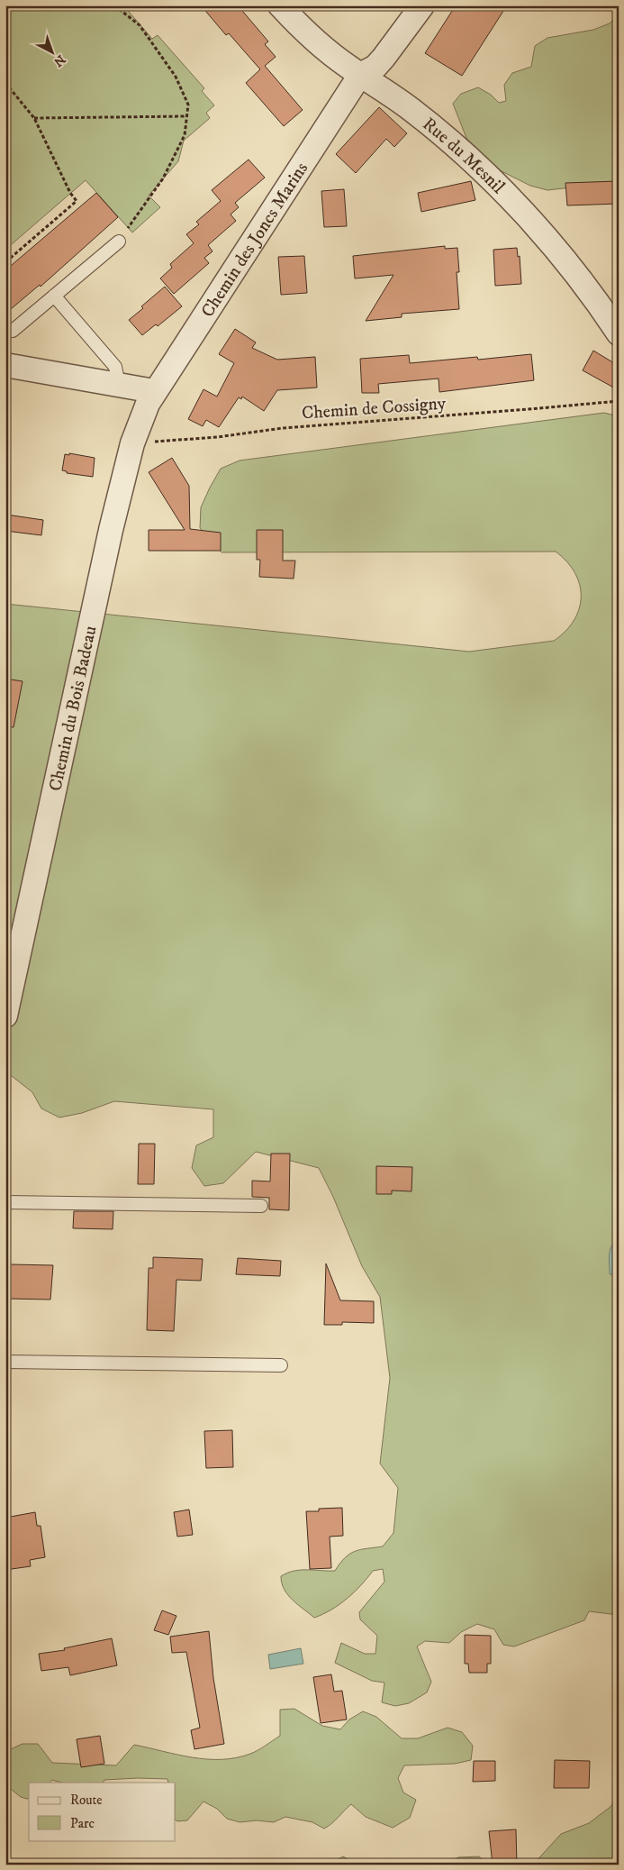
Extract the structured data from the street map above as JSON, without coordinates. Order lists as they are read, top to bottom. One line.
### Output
{"streets":{"street":["Rue du Mesnil","Chemin des Joncs Marins","Chemin du Bois Badeau"],"path":["Chemin de Cossigny"]},"crossings":[["Rue du Mesnil","Chemin des Joncs Marins"],["Chemin des Joncs Marins","Chemin du Bois Badeau"],["Chemin de Cossigny","Chemin du Bois Badeau"]],"legend":["Route","Parc"],"north":"bottom right"}
